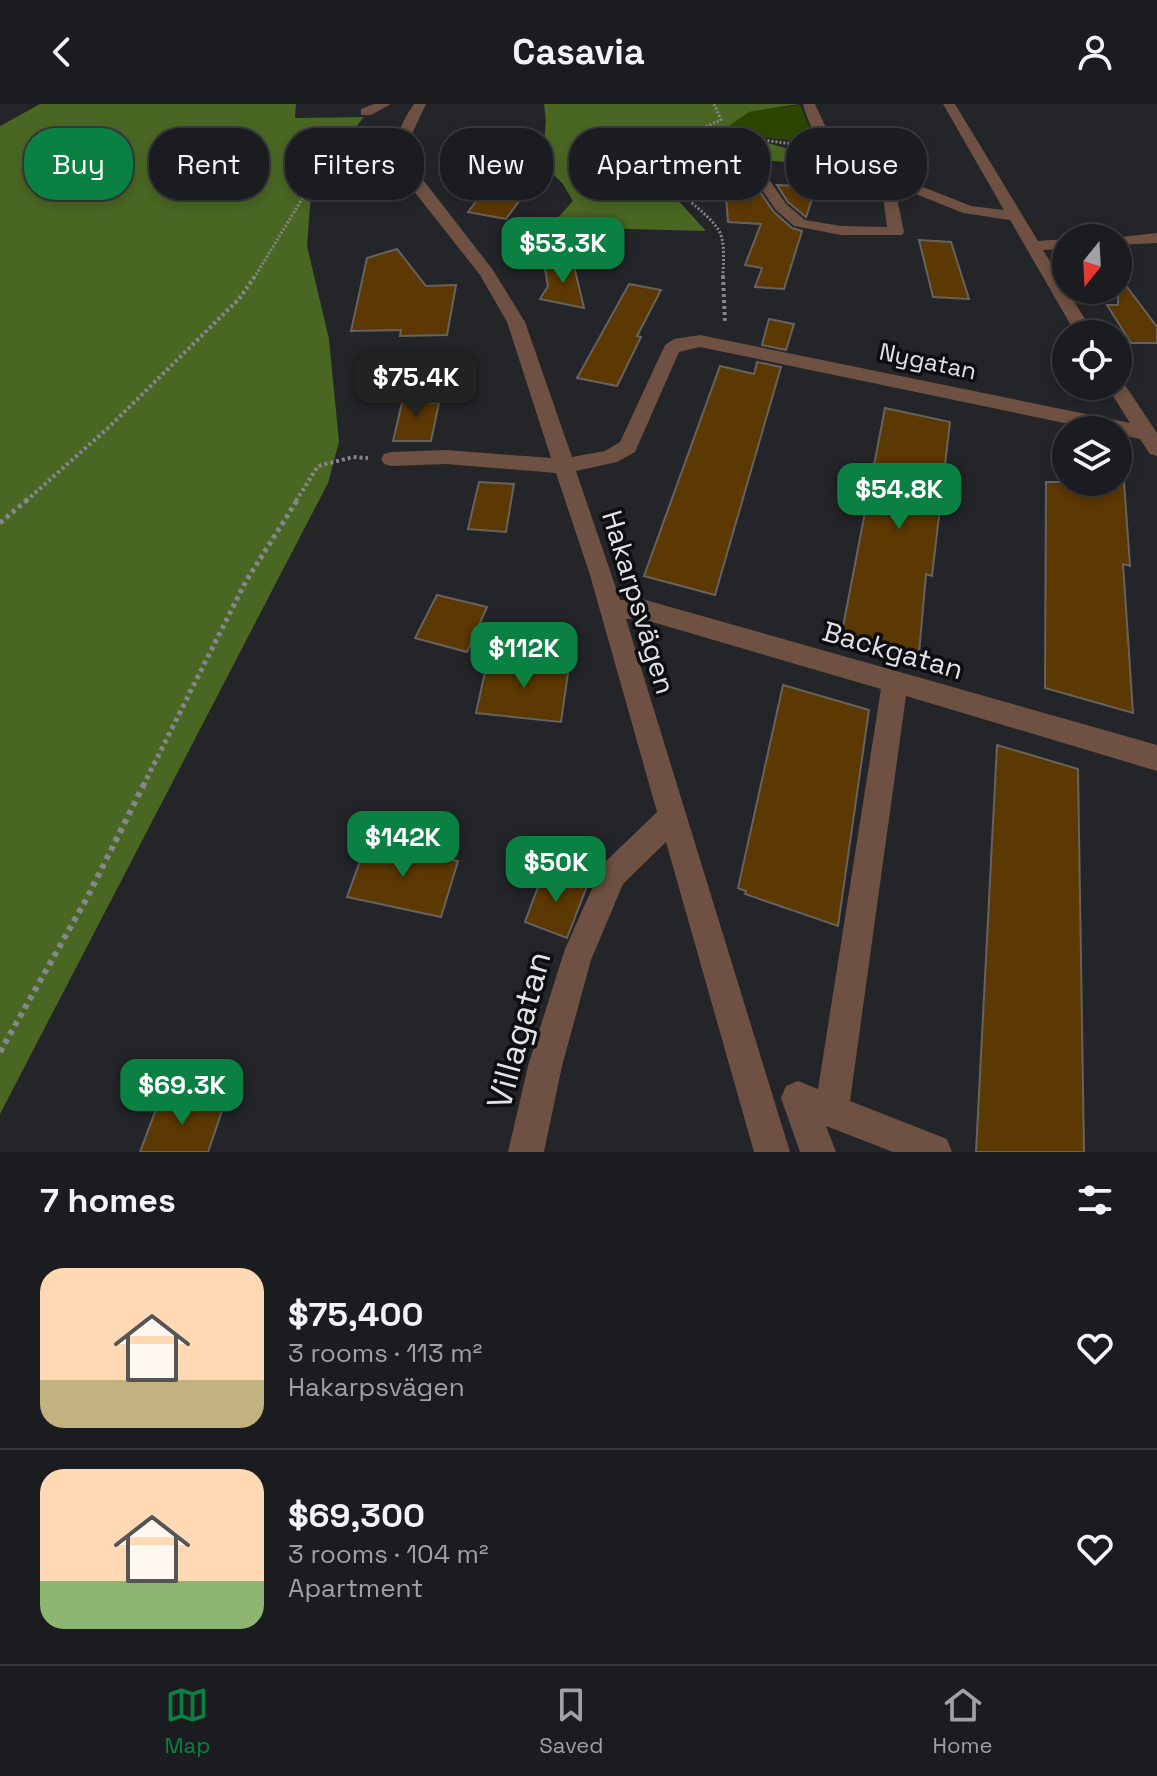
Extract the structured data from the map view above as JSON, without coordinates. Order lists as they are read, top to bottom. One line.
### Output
{"streets":{"street":["Nygatan","Hakarpsvägen","Backgatan","Villagatan"]},"crossings":[["Nygatan","Hakarpsvägen"],["Hakarpsvägen","Backgatan"],["Hakarpsvägen","Villagatan"]],"north":"bottom","page":{"header":"Casavia","chip":["Buy","Rent","Filters","New","Apartment","House"],"price":["$53.3K","$75.4K","$54.8K","$112K","$142K","$50K","$69.3K"],"heading":"7 homes","list":[{"name":"$75,400","note":"3 rooms · 113 m² · Hakarpsvägen"},{"name":"$69,300","note":"3 rooms · 104 m² · Apartment"}],"tabs":["Map","Saved","Home"]}}
